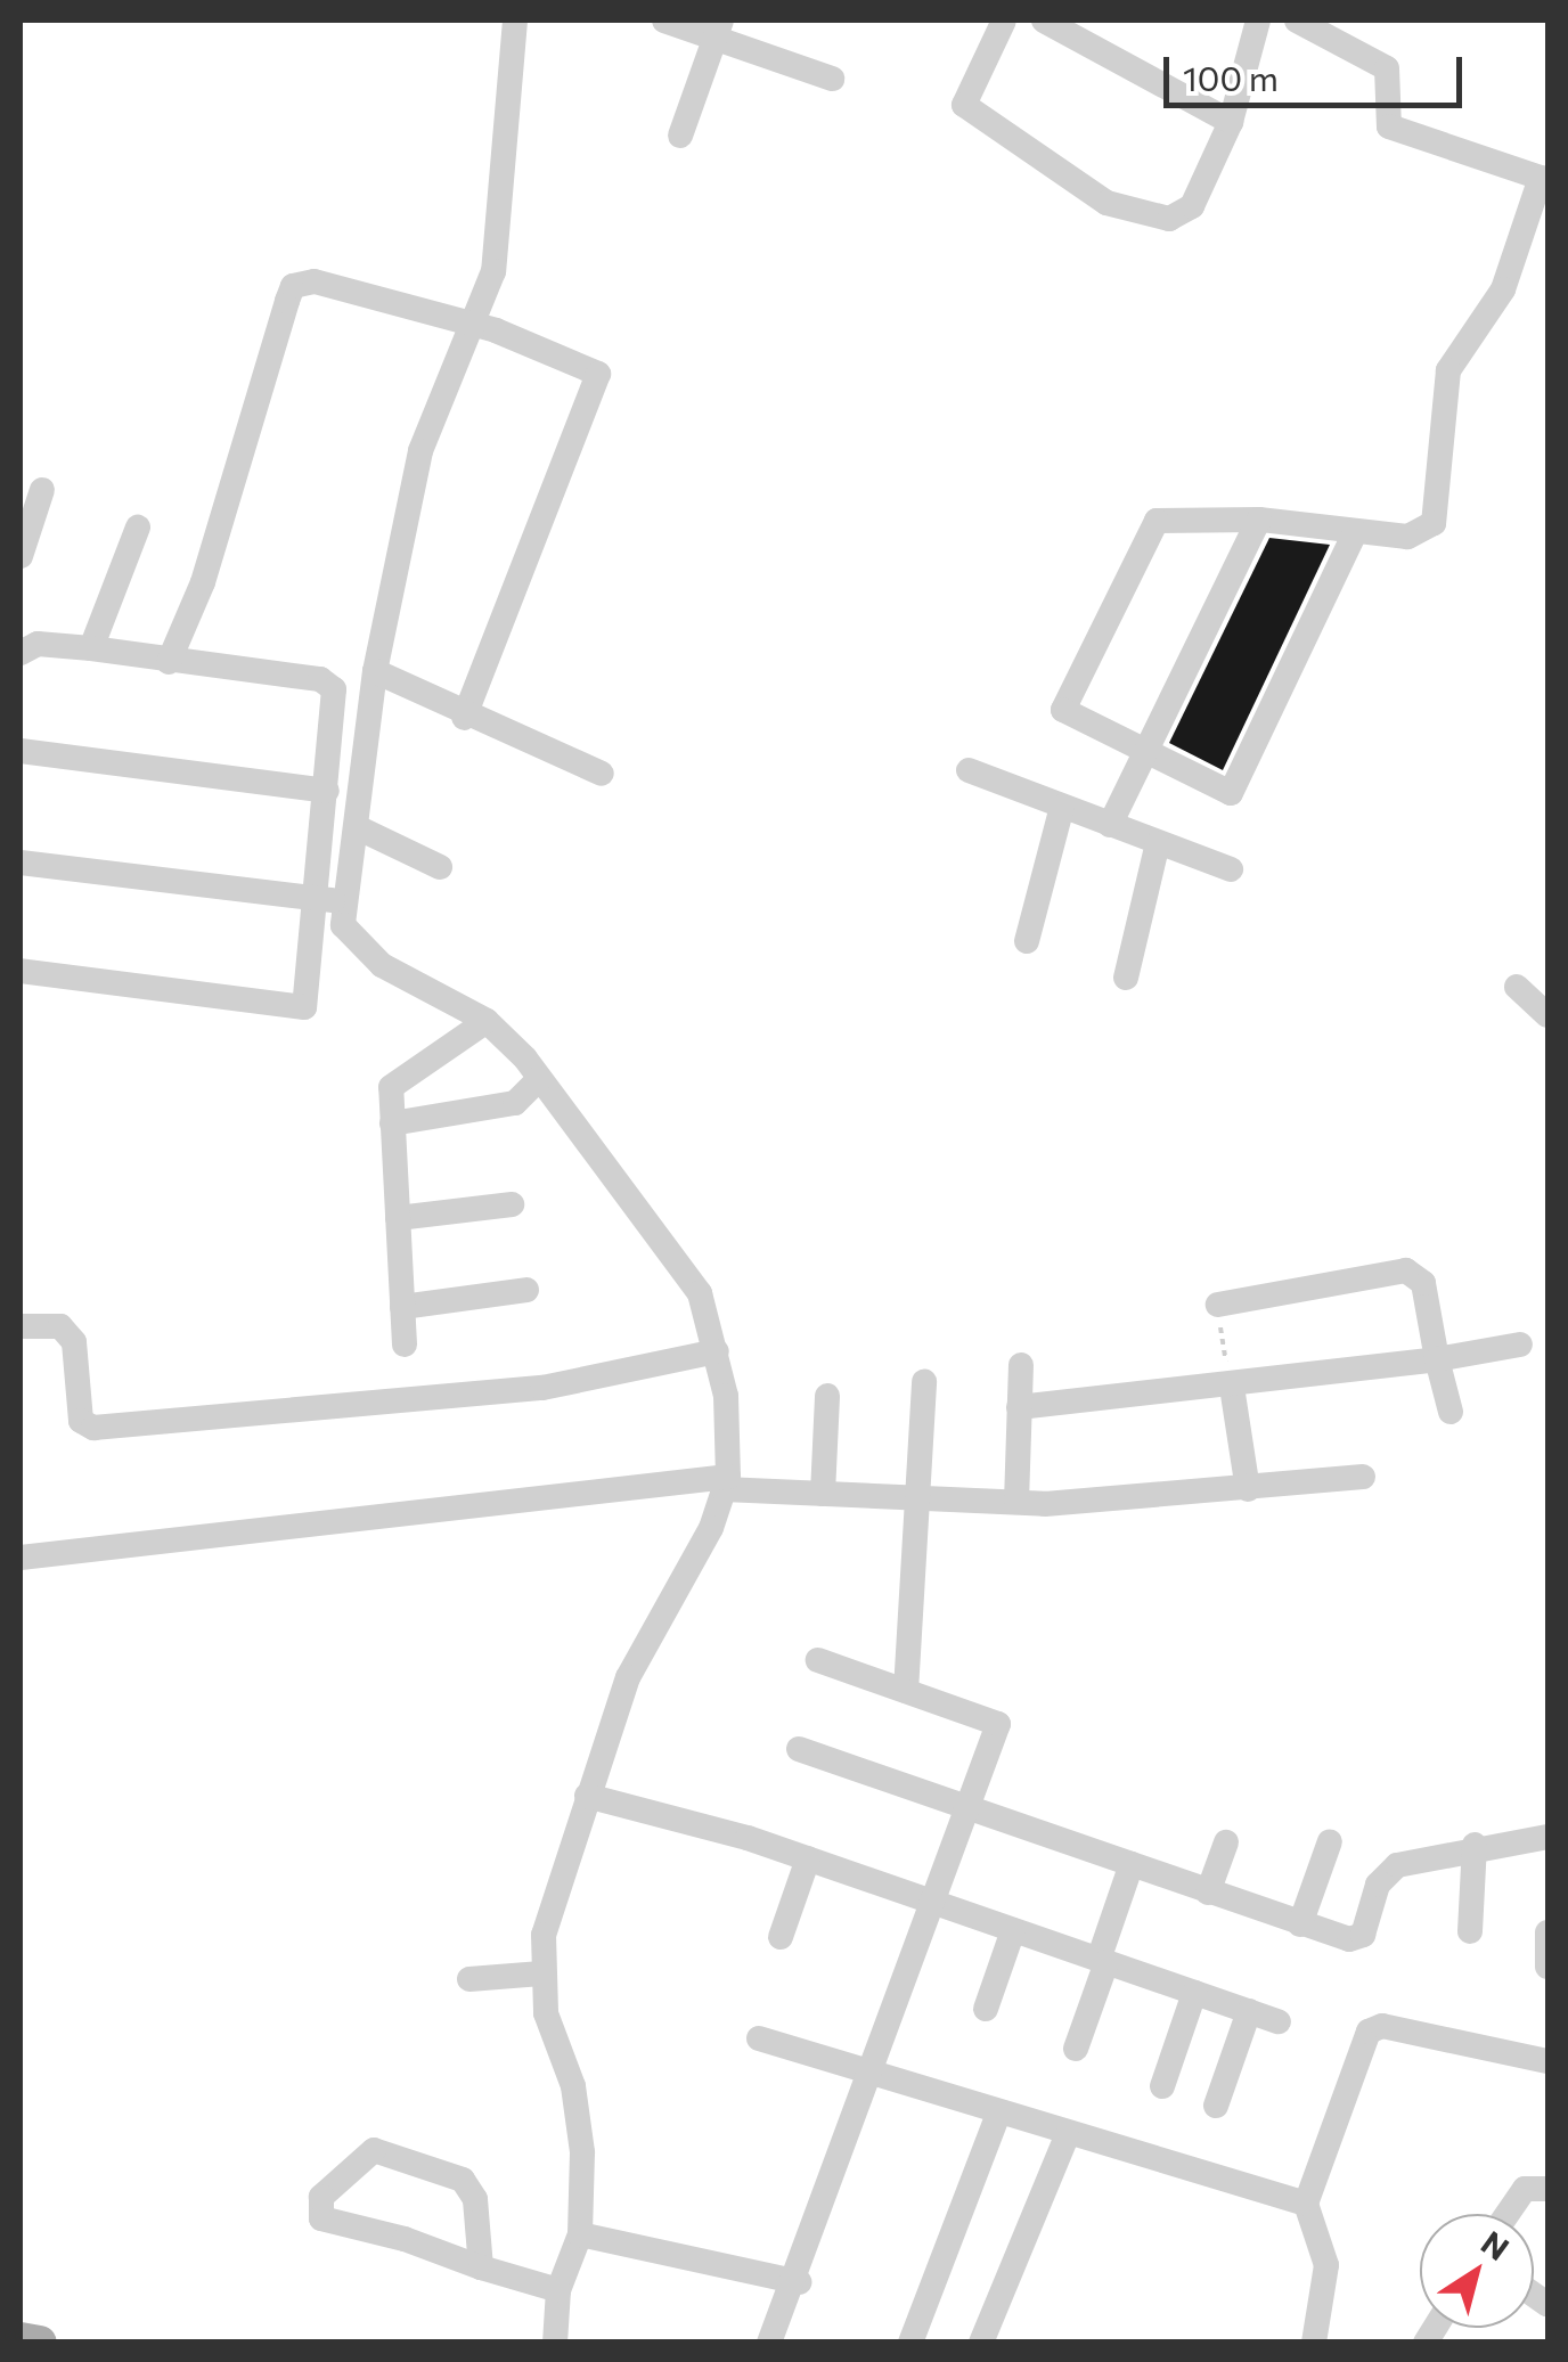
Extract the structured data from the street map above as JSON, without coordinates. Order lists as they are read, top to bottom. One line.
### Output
{"scale_bar":"100 m","north":"top right"}
